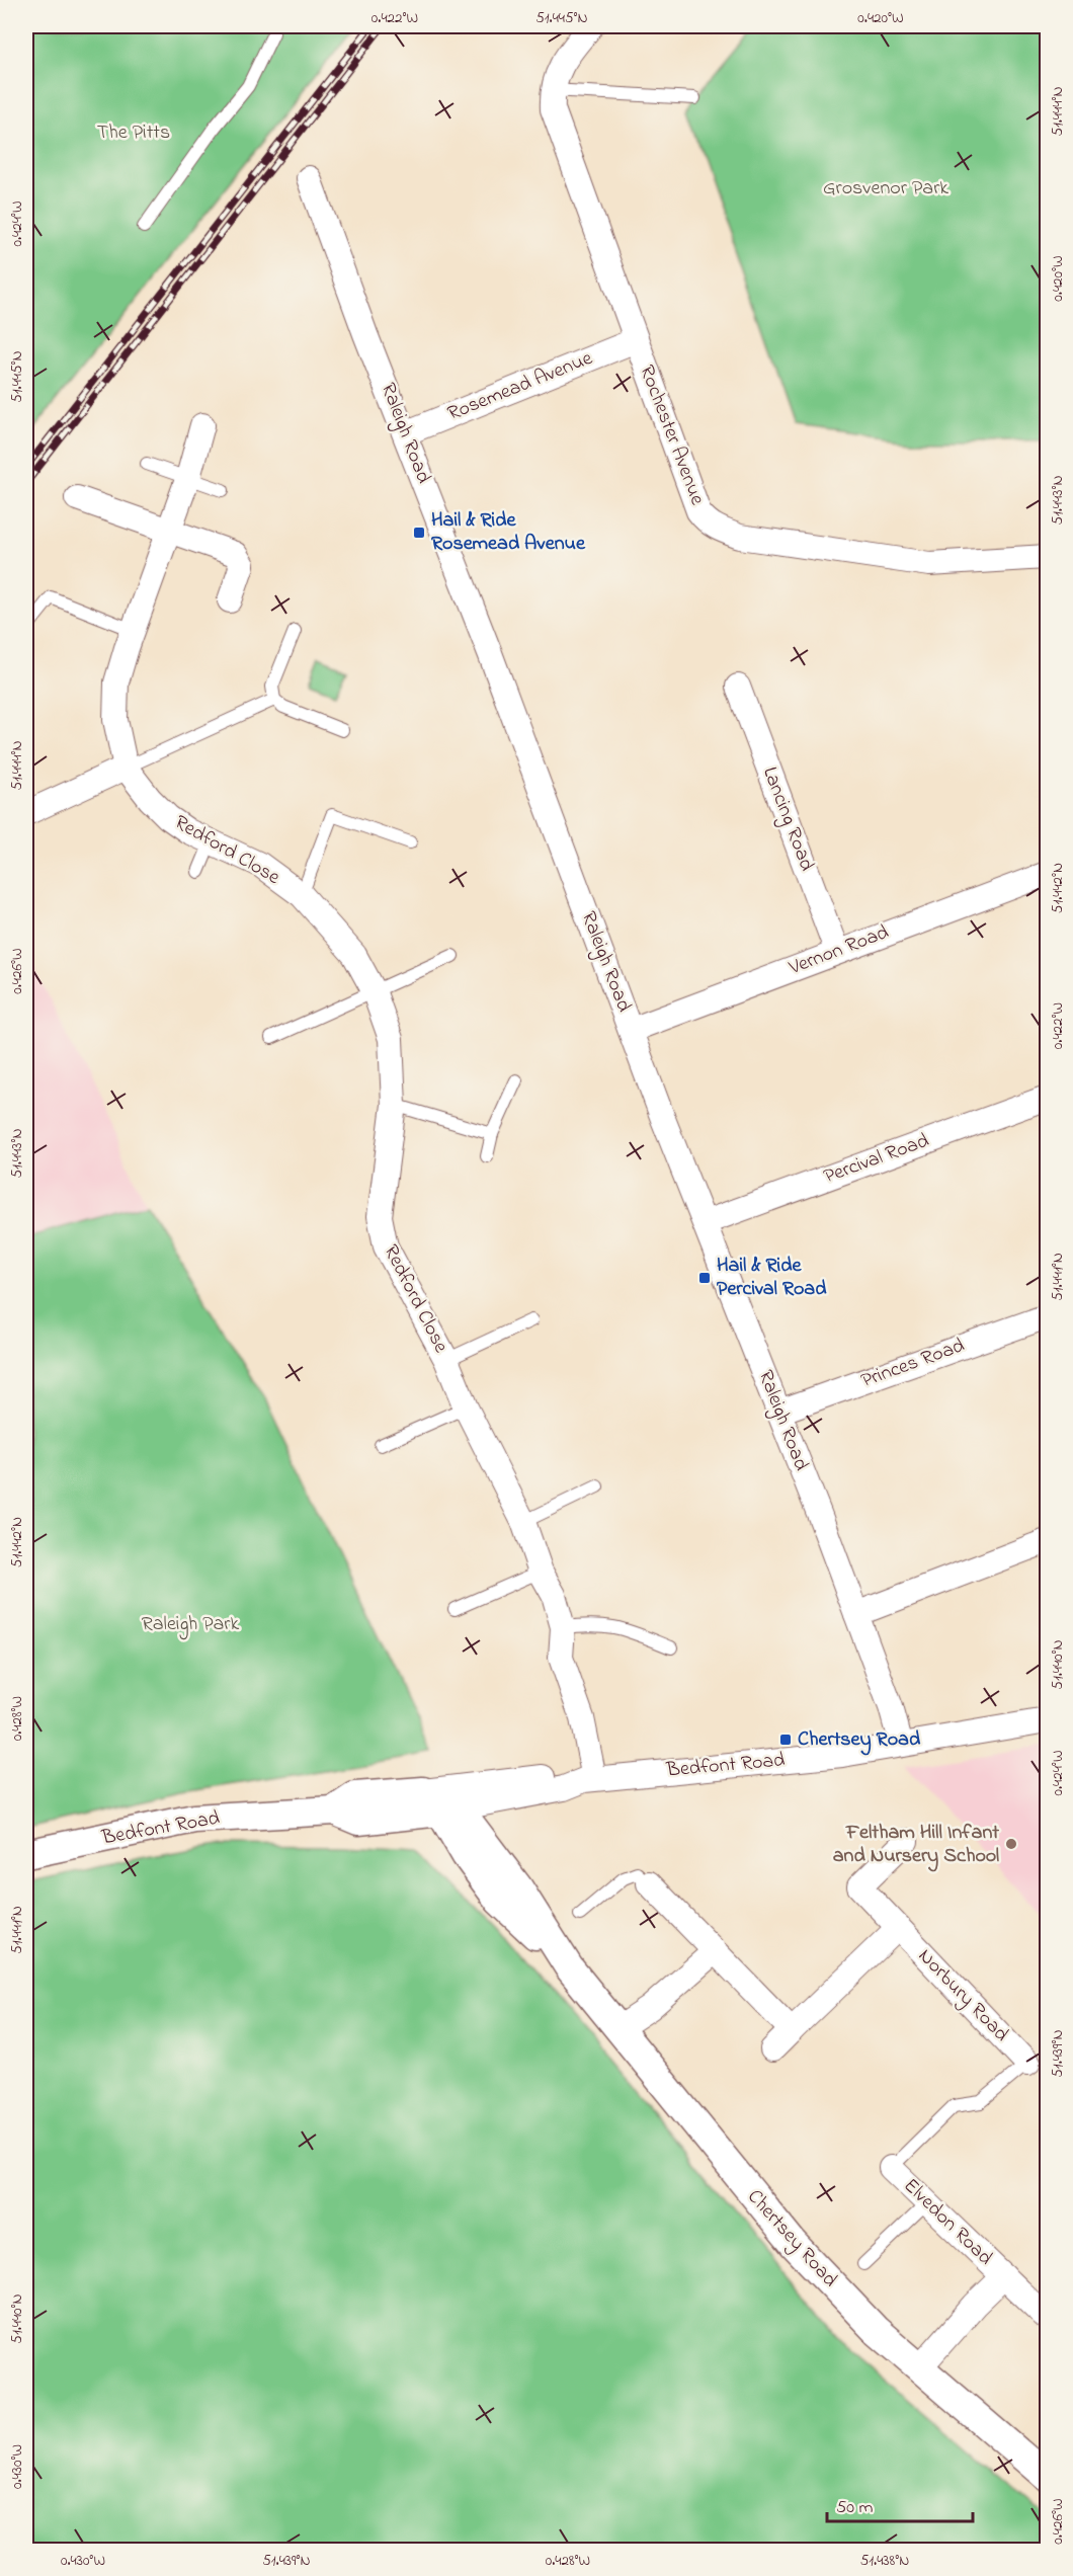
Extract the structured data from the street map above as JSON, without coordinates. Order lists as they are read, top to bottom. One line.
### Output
{"streets":{"street":["Rosemead Avenue","Raleigh Road","Rochester Avenue","Lancing Road","Redford Close","Vernon Road","Percival Road","Princes Road","Bedfont Road","Norbury Road","Elvedon Road","Chertsey Road"]},"crossings":[["Rosemead Avenue","Raleigh Road"],["Rosemead Avenue","Rochester Avenue"],["Raleigh Road","Vernon Road"],["Raleigh Road","Percival Road"],["Raleigh Road","Princes Road"],["Raleigh Road","Bedfont Road"],["Lancing Road","Vernon Road"],["Redford Close","Bedfont Road"],["Bedfont Road","Chertsey Road"],["Elvedon Road","Chertsey Road"]],"parks":["The Pitts","Grosvenor Park","Raleigh Park"],"places":{"transit":["Hail & Ride Rosemead Avenue","Hail & Ride Percival Road","Chertsey Road"],"other":["Feltham Hill Infant and Nursery School"]},"scale_bar":"50 m","coordinates":["0.422°W","51.445°N","0.420°W","51.444°N","0.424°W","51.443°N","51.442°N","0.426°W","51.441°N","51.440°N","0.428°W","51.439°N","0.430°W","51.438°N"]}
